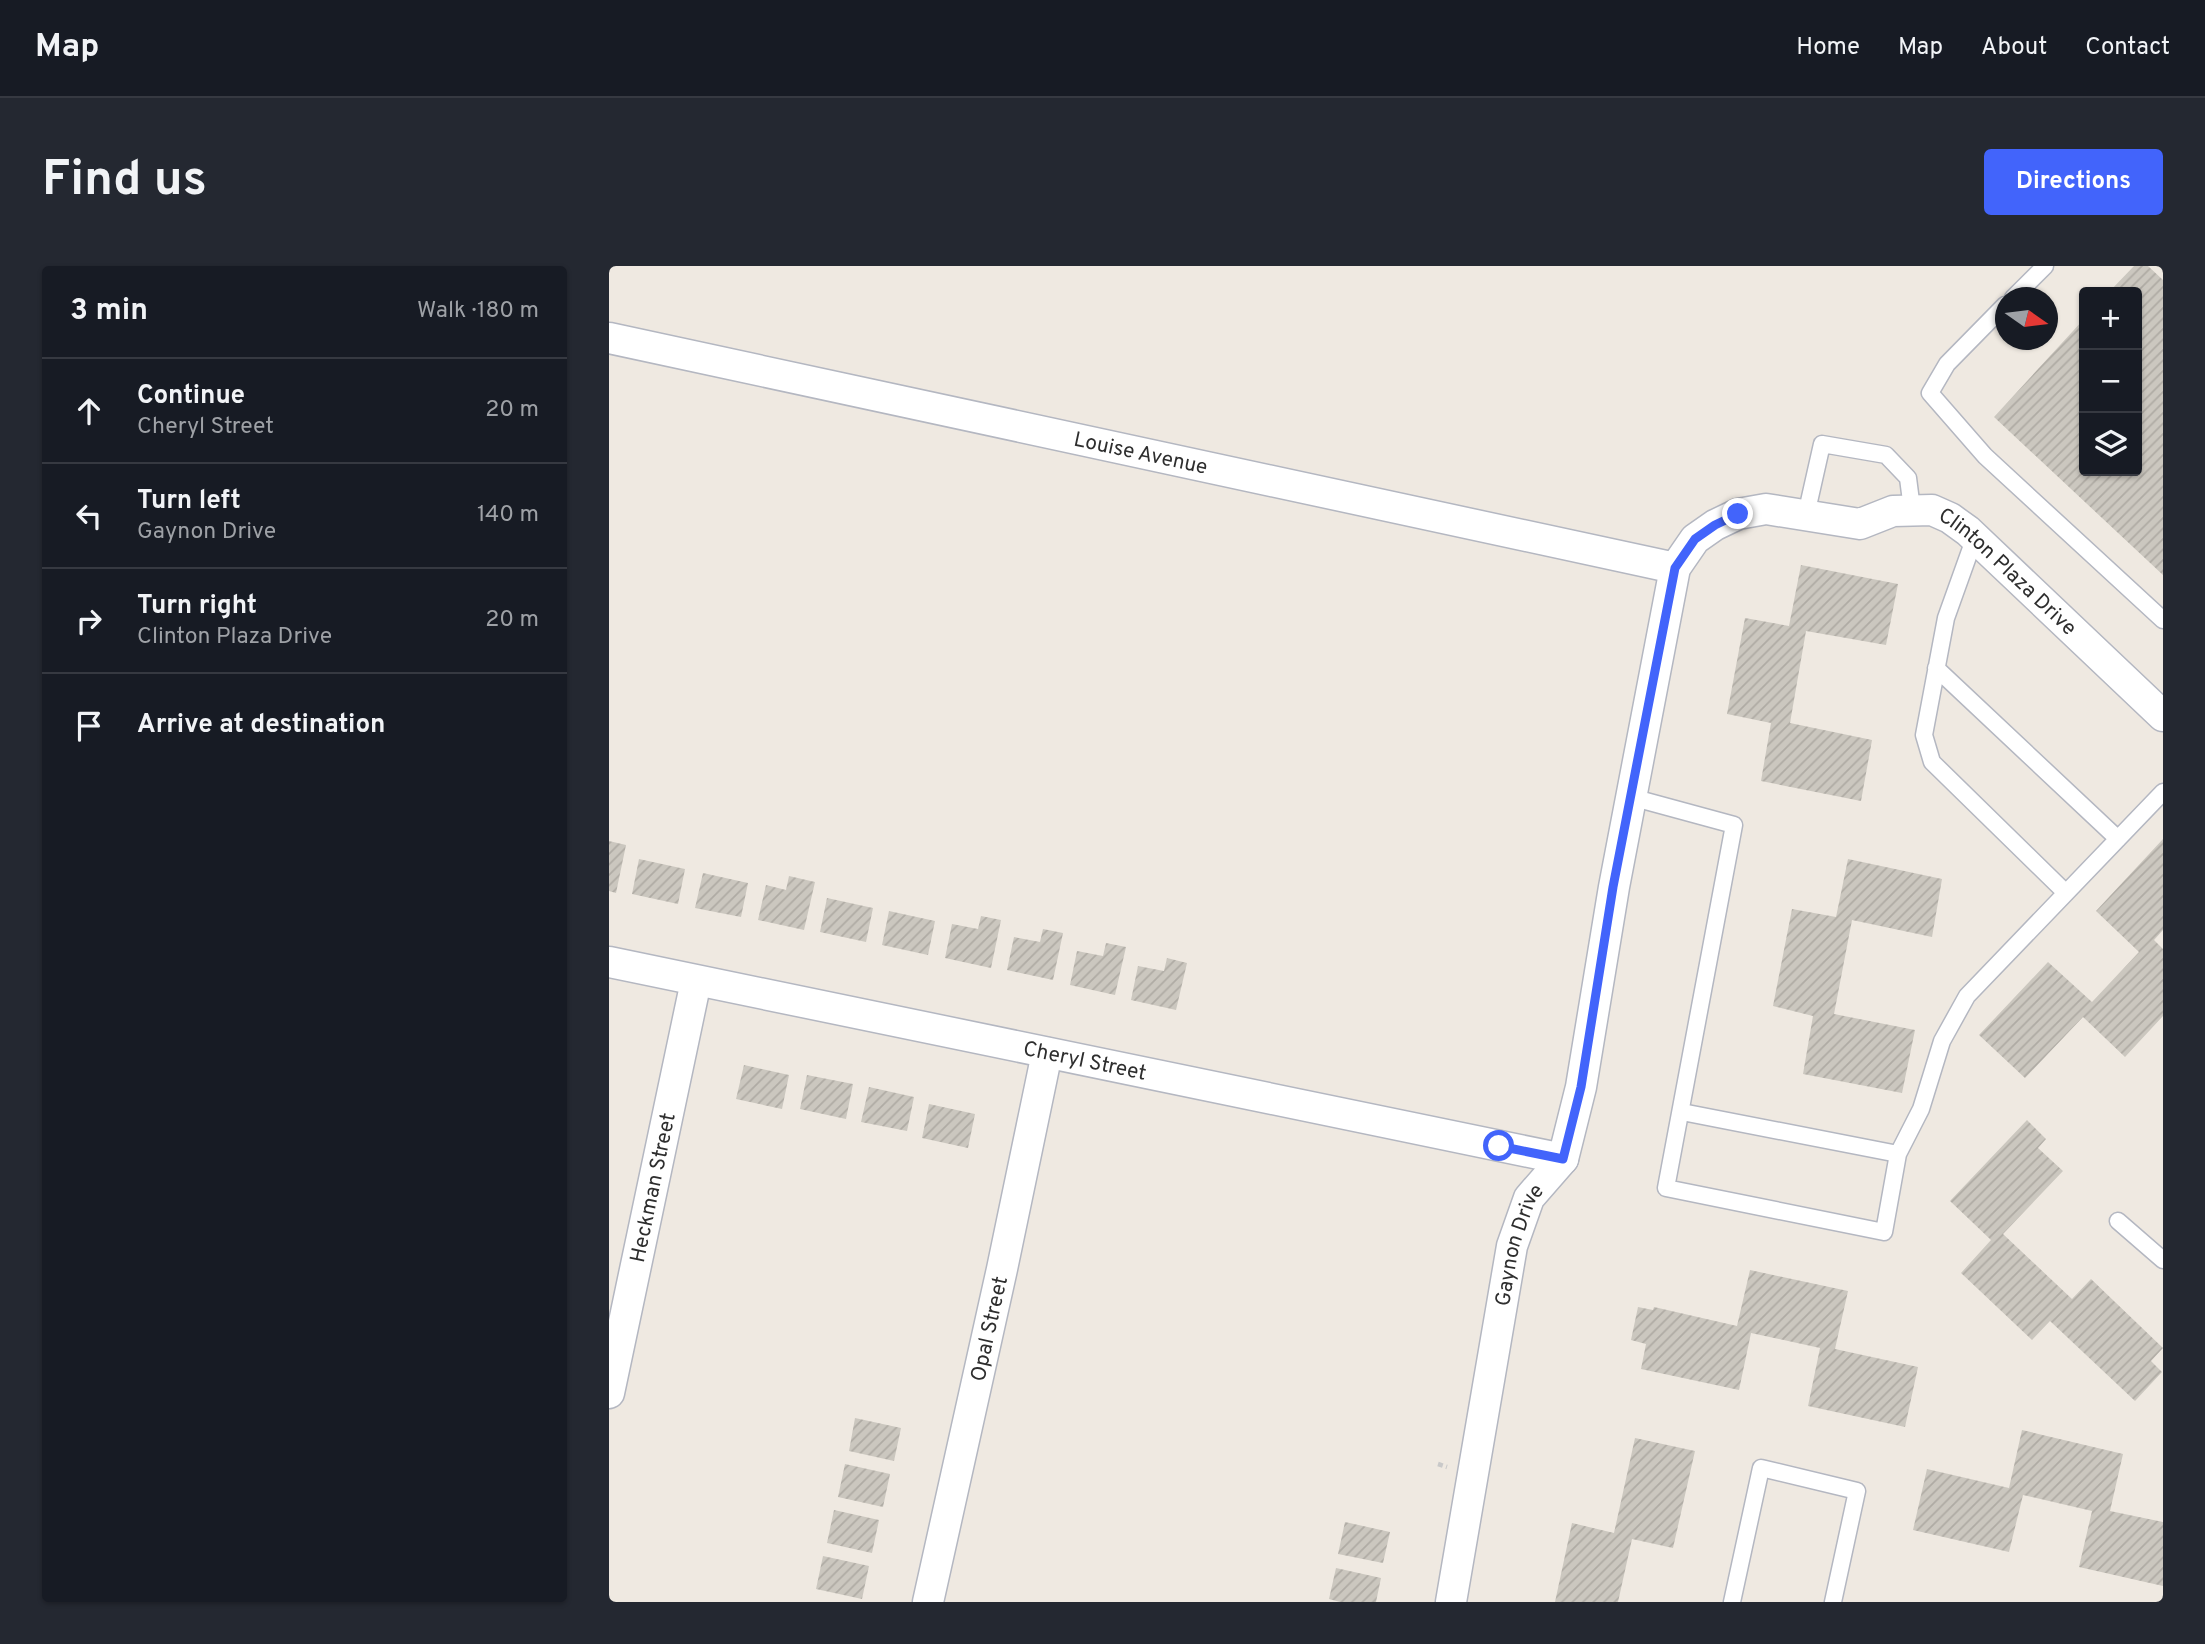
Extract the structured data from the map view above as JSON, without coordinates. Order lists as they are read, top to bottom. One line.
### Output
{"streets":{"street":["Louise Avenue","Clinton Plaza Drive","Cheryl Street","Heckman Street","Gaynon Drive","Opal Street"]},"crossings":[["Louise Avenue","Clinton Plaza Drive"],["Louise Avenue","Gaynon Drive"],["Clinton Plaza Drive","Gaynon Drive"],["Cheryl Street","Heckman Street"],["Cheryl Street","Gaynon Drive"],["Cheryl Street","Opal Street"]],"north":"right","page":{"header":"Map","nav":["Home","Map","About","Contact"],"buttons":"Directions","title":"Find us","heading":["3 min","Walk · 180 m"],"map_buttons":["+","−"],"list":[["Continue","Cheryl Street","20 m"],["Turn left","Gaynon Drive","140 m"],["Turn right","Clinton Plaza Drive","20 m"],"Arrive at destination"]}}
